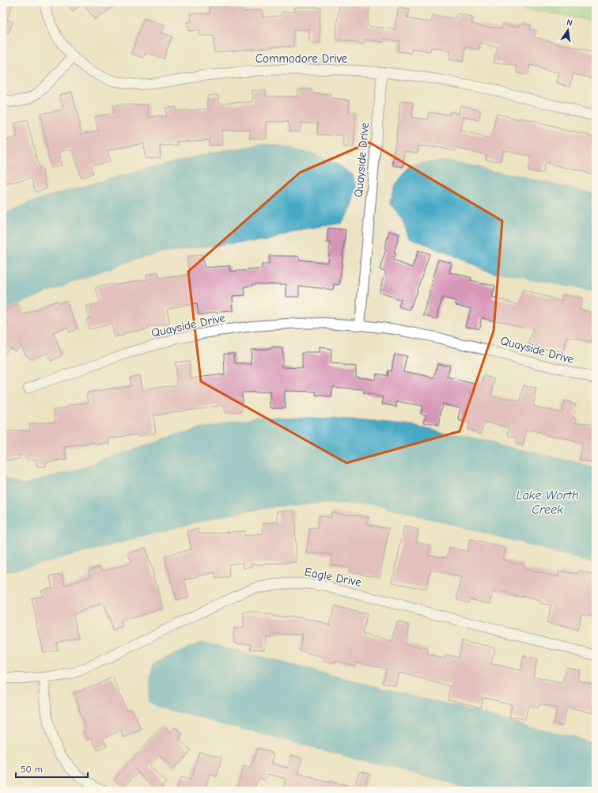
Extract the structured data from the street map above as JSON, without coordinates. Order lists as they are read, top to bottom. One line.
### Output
{"streets":{"street":["Commodore Drive","Quayside Drive","Eagle Drive"]},"crossings":[["Commodore Drive","Quayside Drive"]],"water":["Lake Worth Creek"],"scale_bar":"50 m","north":"top"}
